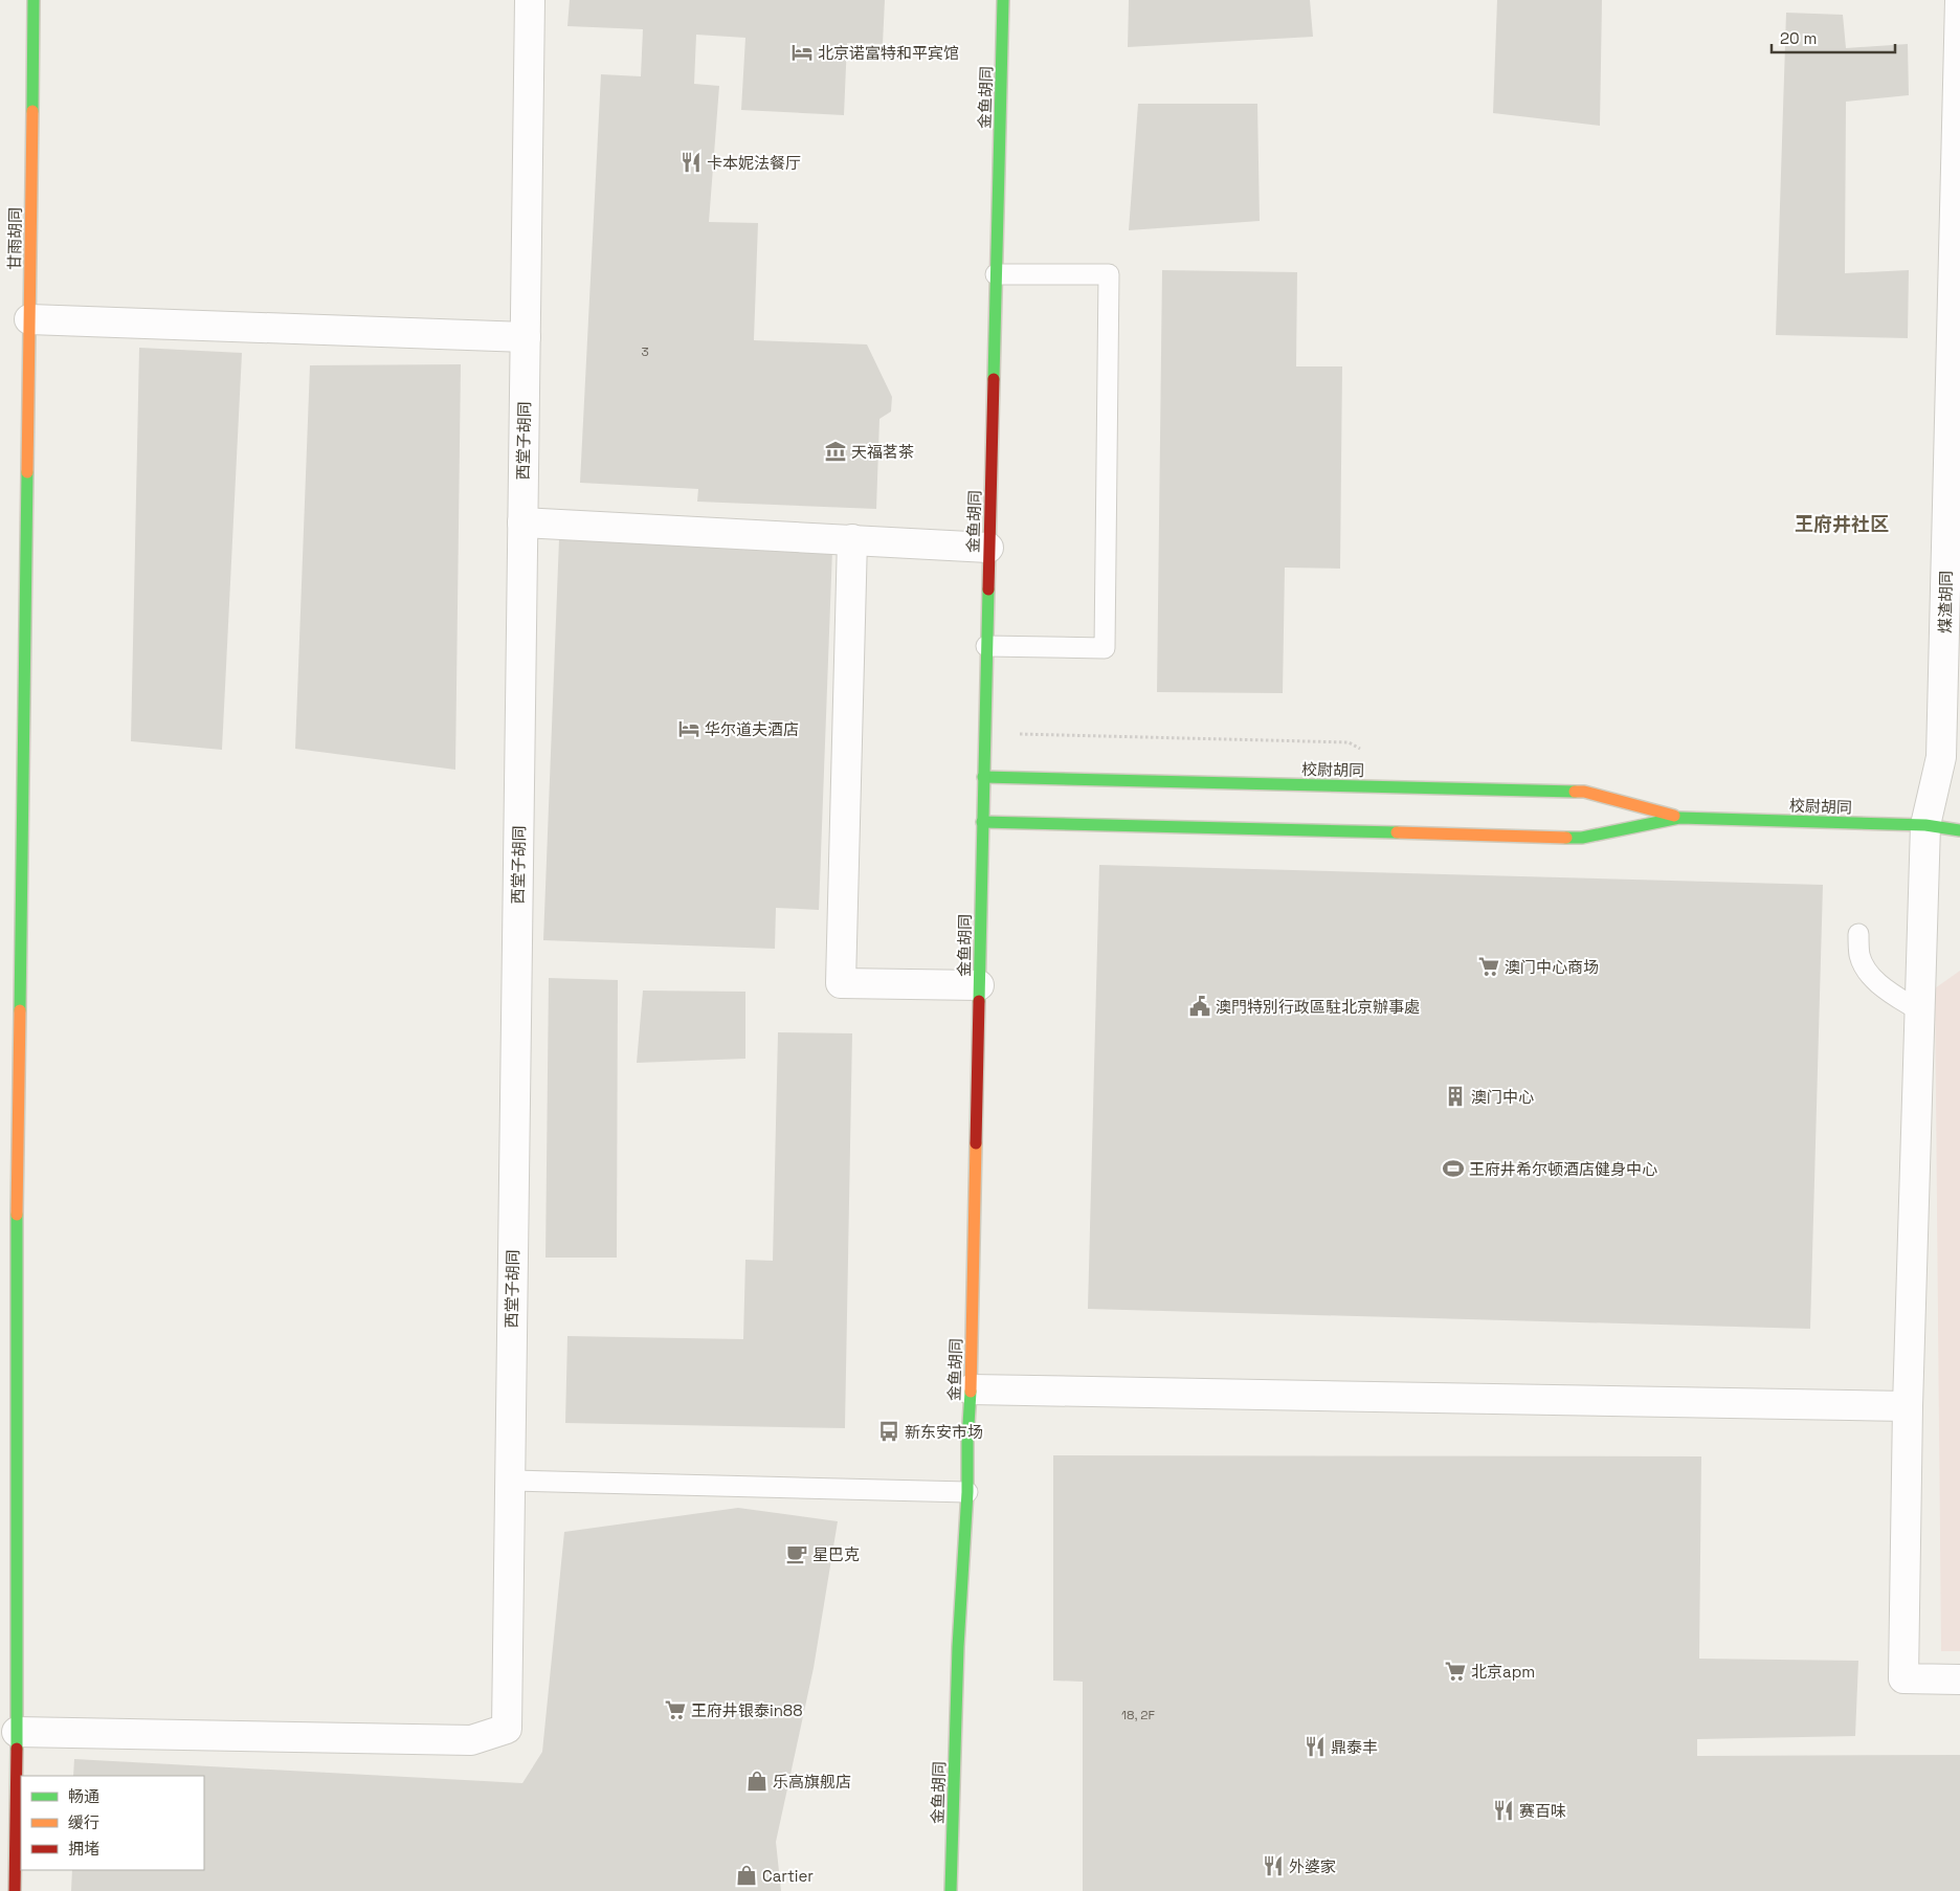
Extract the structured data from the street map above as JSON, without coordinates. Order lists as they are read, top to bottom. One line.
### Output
{"streets":{"street":["金鱼胡同","甘雨胡同","西堂子胡同","煤渣胡同","校尉胡同"]},"crossings":[["金鱼胡同","校尉胡同"],["甘雨胡同","西堂子胡同"],["煤渣胡同","校尉胡同"]],"districts":["王府井社区"],"places":{"hotel":["北京诺富特和平宾馆","华尔道夫酒店"],"restaurant":["卡本妮法餐厅","鼎泰丰","赛百味","外婆家"],"museum":["天福茗茶"],"supermarket":["澳门中心商场","北京apm","王府井银泰in88"],"public building":["澳門特別行政區駐北京辦事處"],"building":["澳门中心"],"sports":["王府井希尔顿酒店健身中心"],"bus stop":["新东安市场"],"cafe":["星巴克"],"shop":["乐高旗舰店","Cartier"]},"house_numbers":["3","18, 2F"],"legend":["畅通","缓行","拥堵"],"scale_bar":"20 m"}
